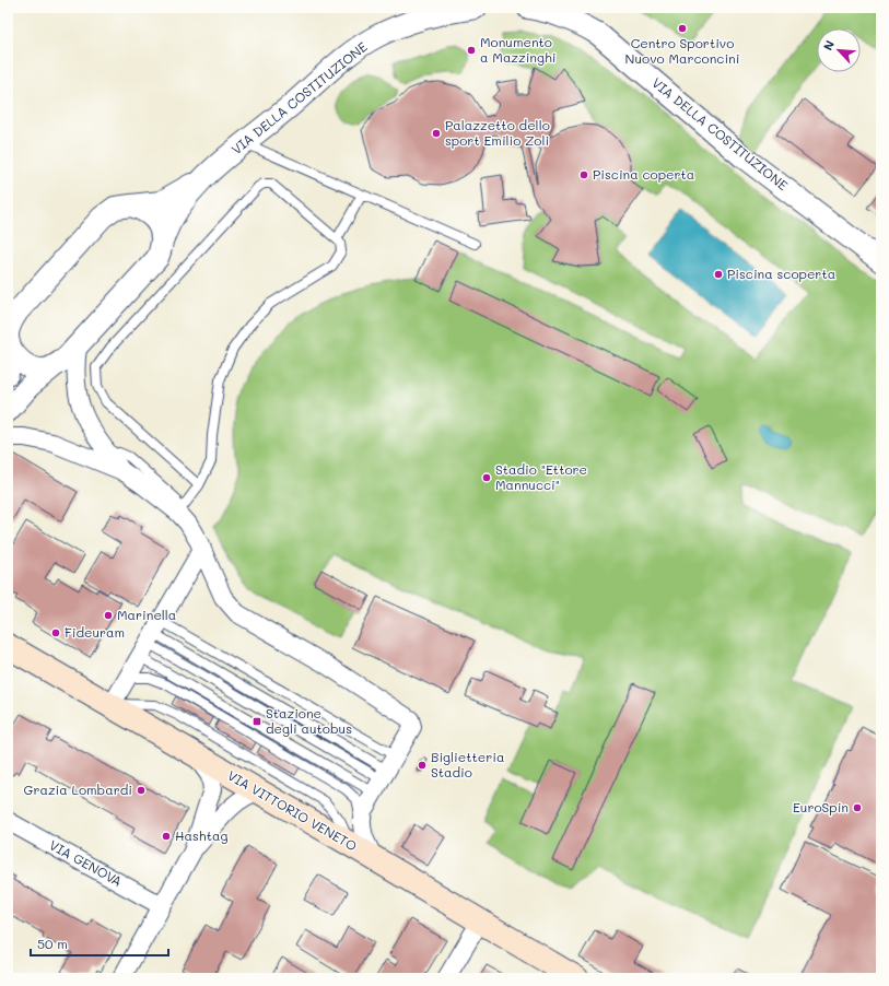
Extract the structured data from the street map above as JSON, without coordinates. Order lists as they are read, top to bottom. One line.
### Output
{"streets":{"main road":["VIA VITTORIO VENETO"],"street":["VIA DELLA COSTITUZIONE","VIA GENOVA"]},"places":{"other":["Centro Sportivo Nuovo Marconcini","Monumento a Mazzinghi","Palazzetto dello sport Emilio Zoli","Piscina coperta","Piscina scoperta","Stadio \"Ettore Mannucci\"","Marinella","Fideuram","Biglietteria Stadio","Grazia Lombardi","EuroSpin","Hashtag"],"transit":["Stazione degli autobus"]},"scale_bar":"50 m","north":"top left"}
